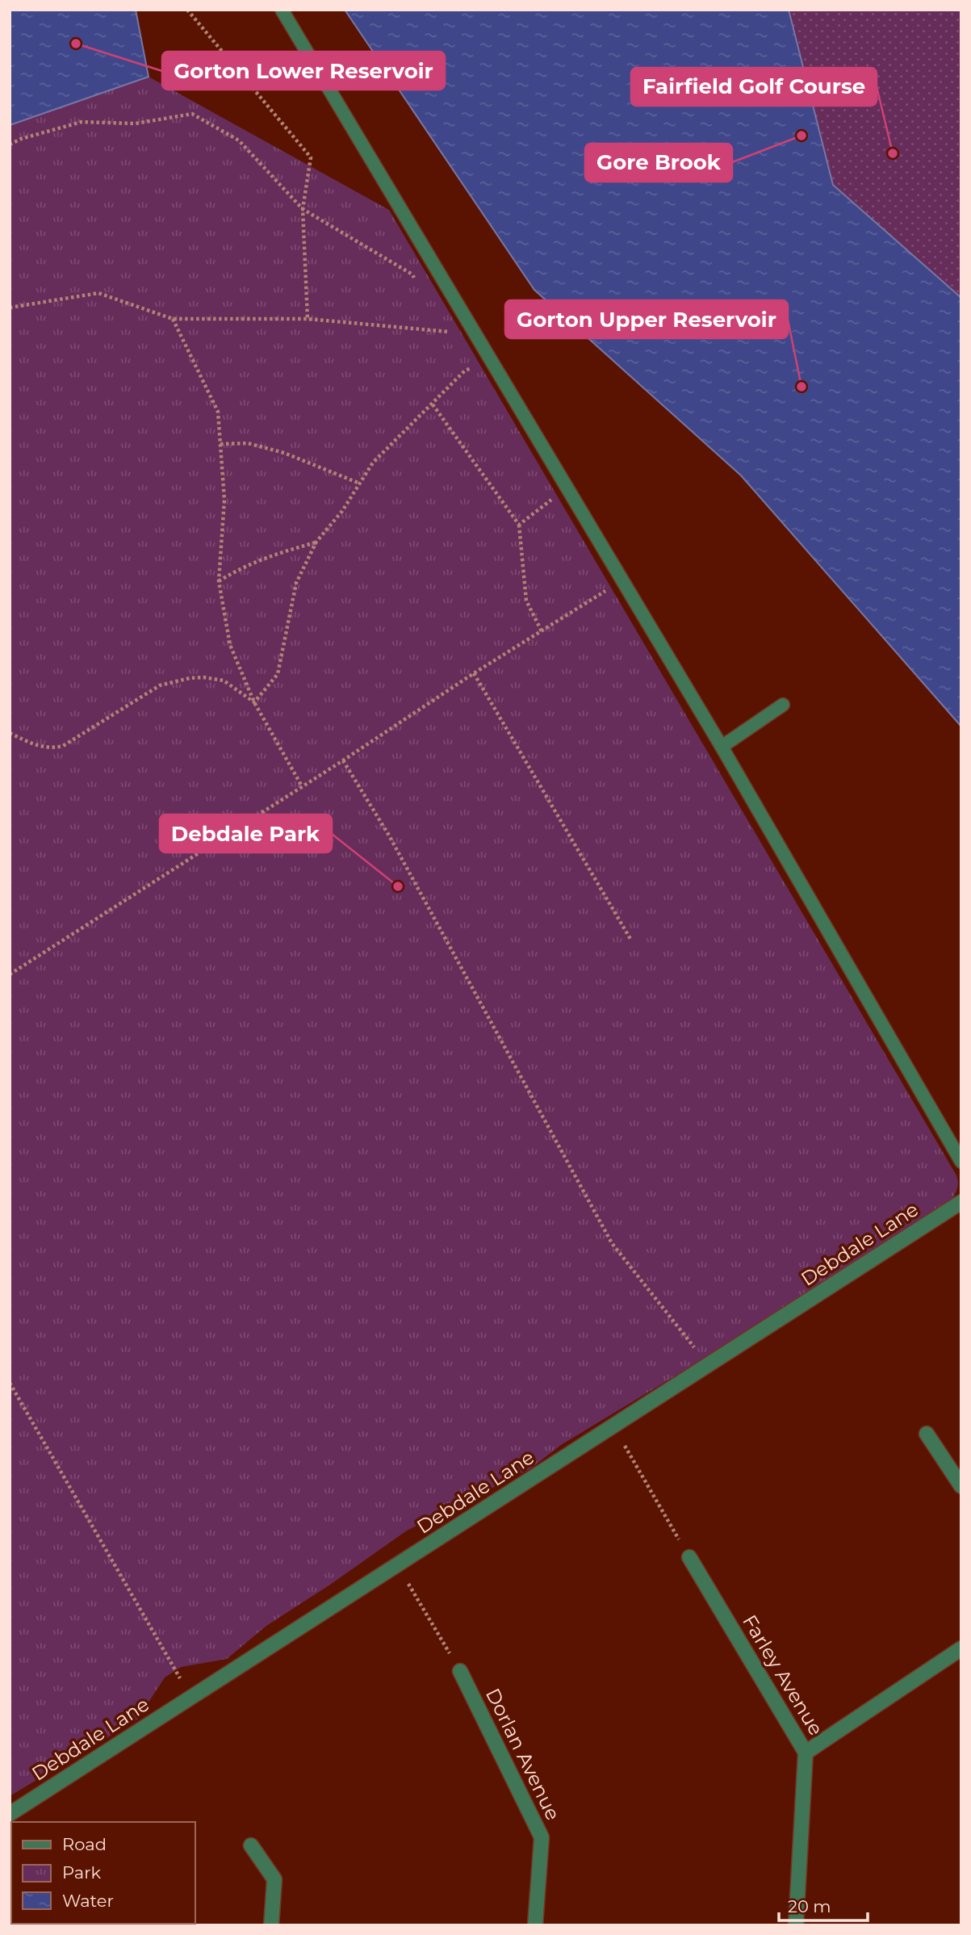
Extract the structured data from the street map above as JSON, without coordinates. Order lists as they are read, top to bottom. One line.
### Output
{"streets":{"street":["Debdale Lane","Farley Avenue","Dorlan Avenue"]},"places":["Gorton Lower Reservoir","Gore Brook","Fairfield Golf Course","Gorton Upper Reservoir","Debdale Park"],"legend":["Road","Park","Water"],"scale_bar":"20 m"}
